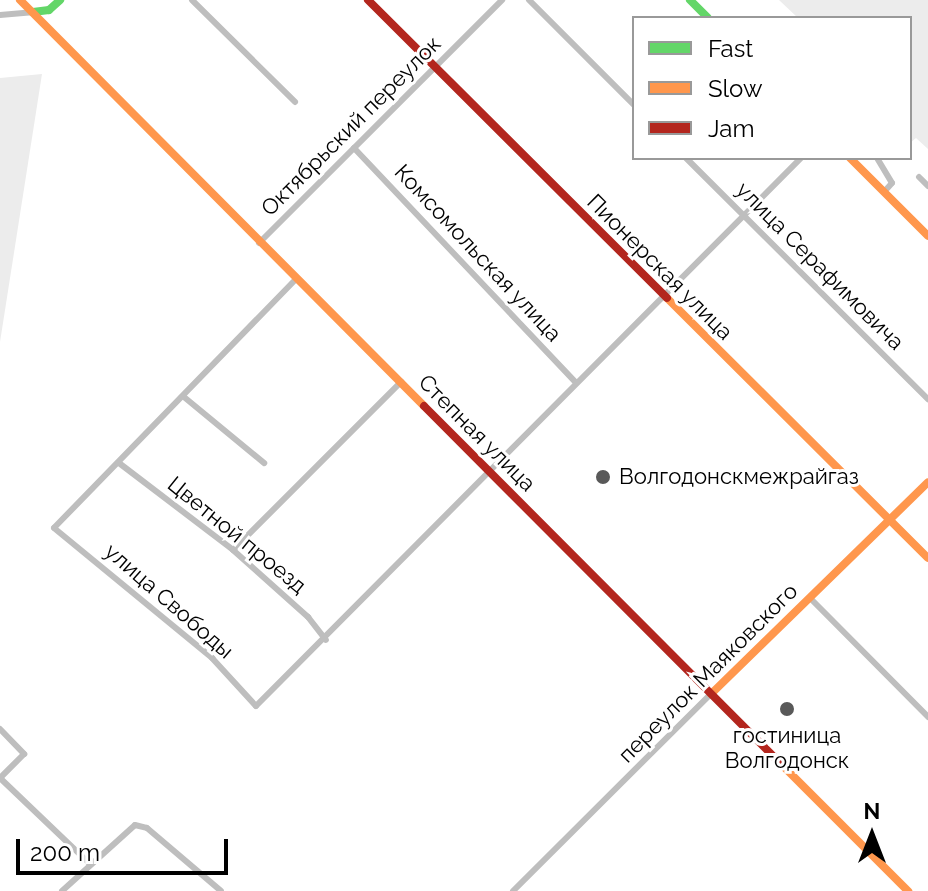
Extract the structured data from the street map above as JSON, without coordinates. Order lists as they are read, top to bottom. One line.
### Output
{"streets":{"street":["Октябрьский переулок","Комсомольская улица","улица Серафимовича","Пионерская улица","Степная улица","Цветной проезд","улица Свободы","переулок Маяковского"]},"crossings":[["Октябрьский переулок","Комсомольская улица"],["Октябрьский переулок","Пионерская улица"],["Октябрьский переулок","Степная улица"],["Пионерская улица","переулок Маяковского"],["Степная улица","переулок Маяковского"],["Цветной проезд","улица Свободы"]],"places":["Волгодонскмежрайгаз","гостиница Волгодонск"],"legend":["Fast","Slow","Jam"],"scale_bar":"200 m","north":"top"}
